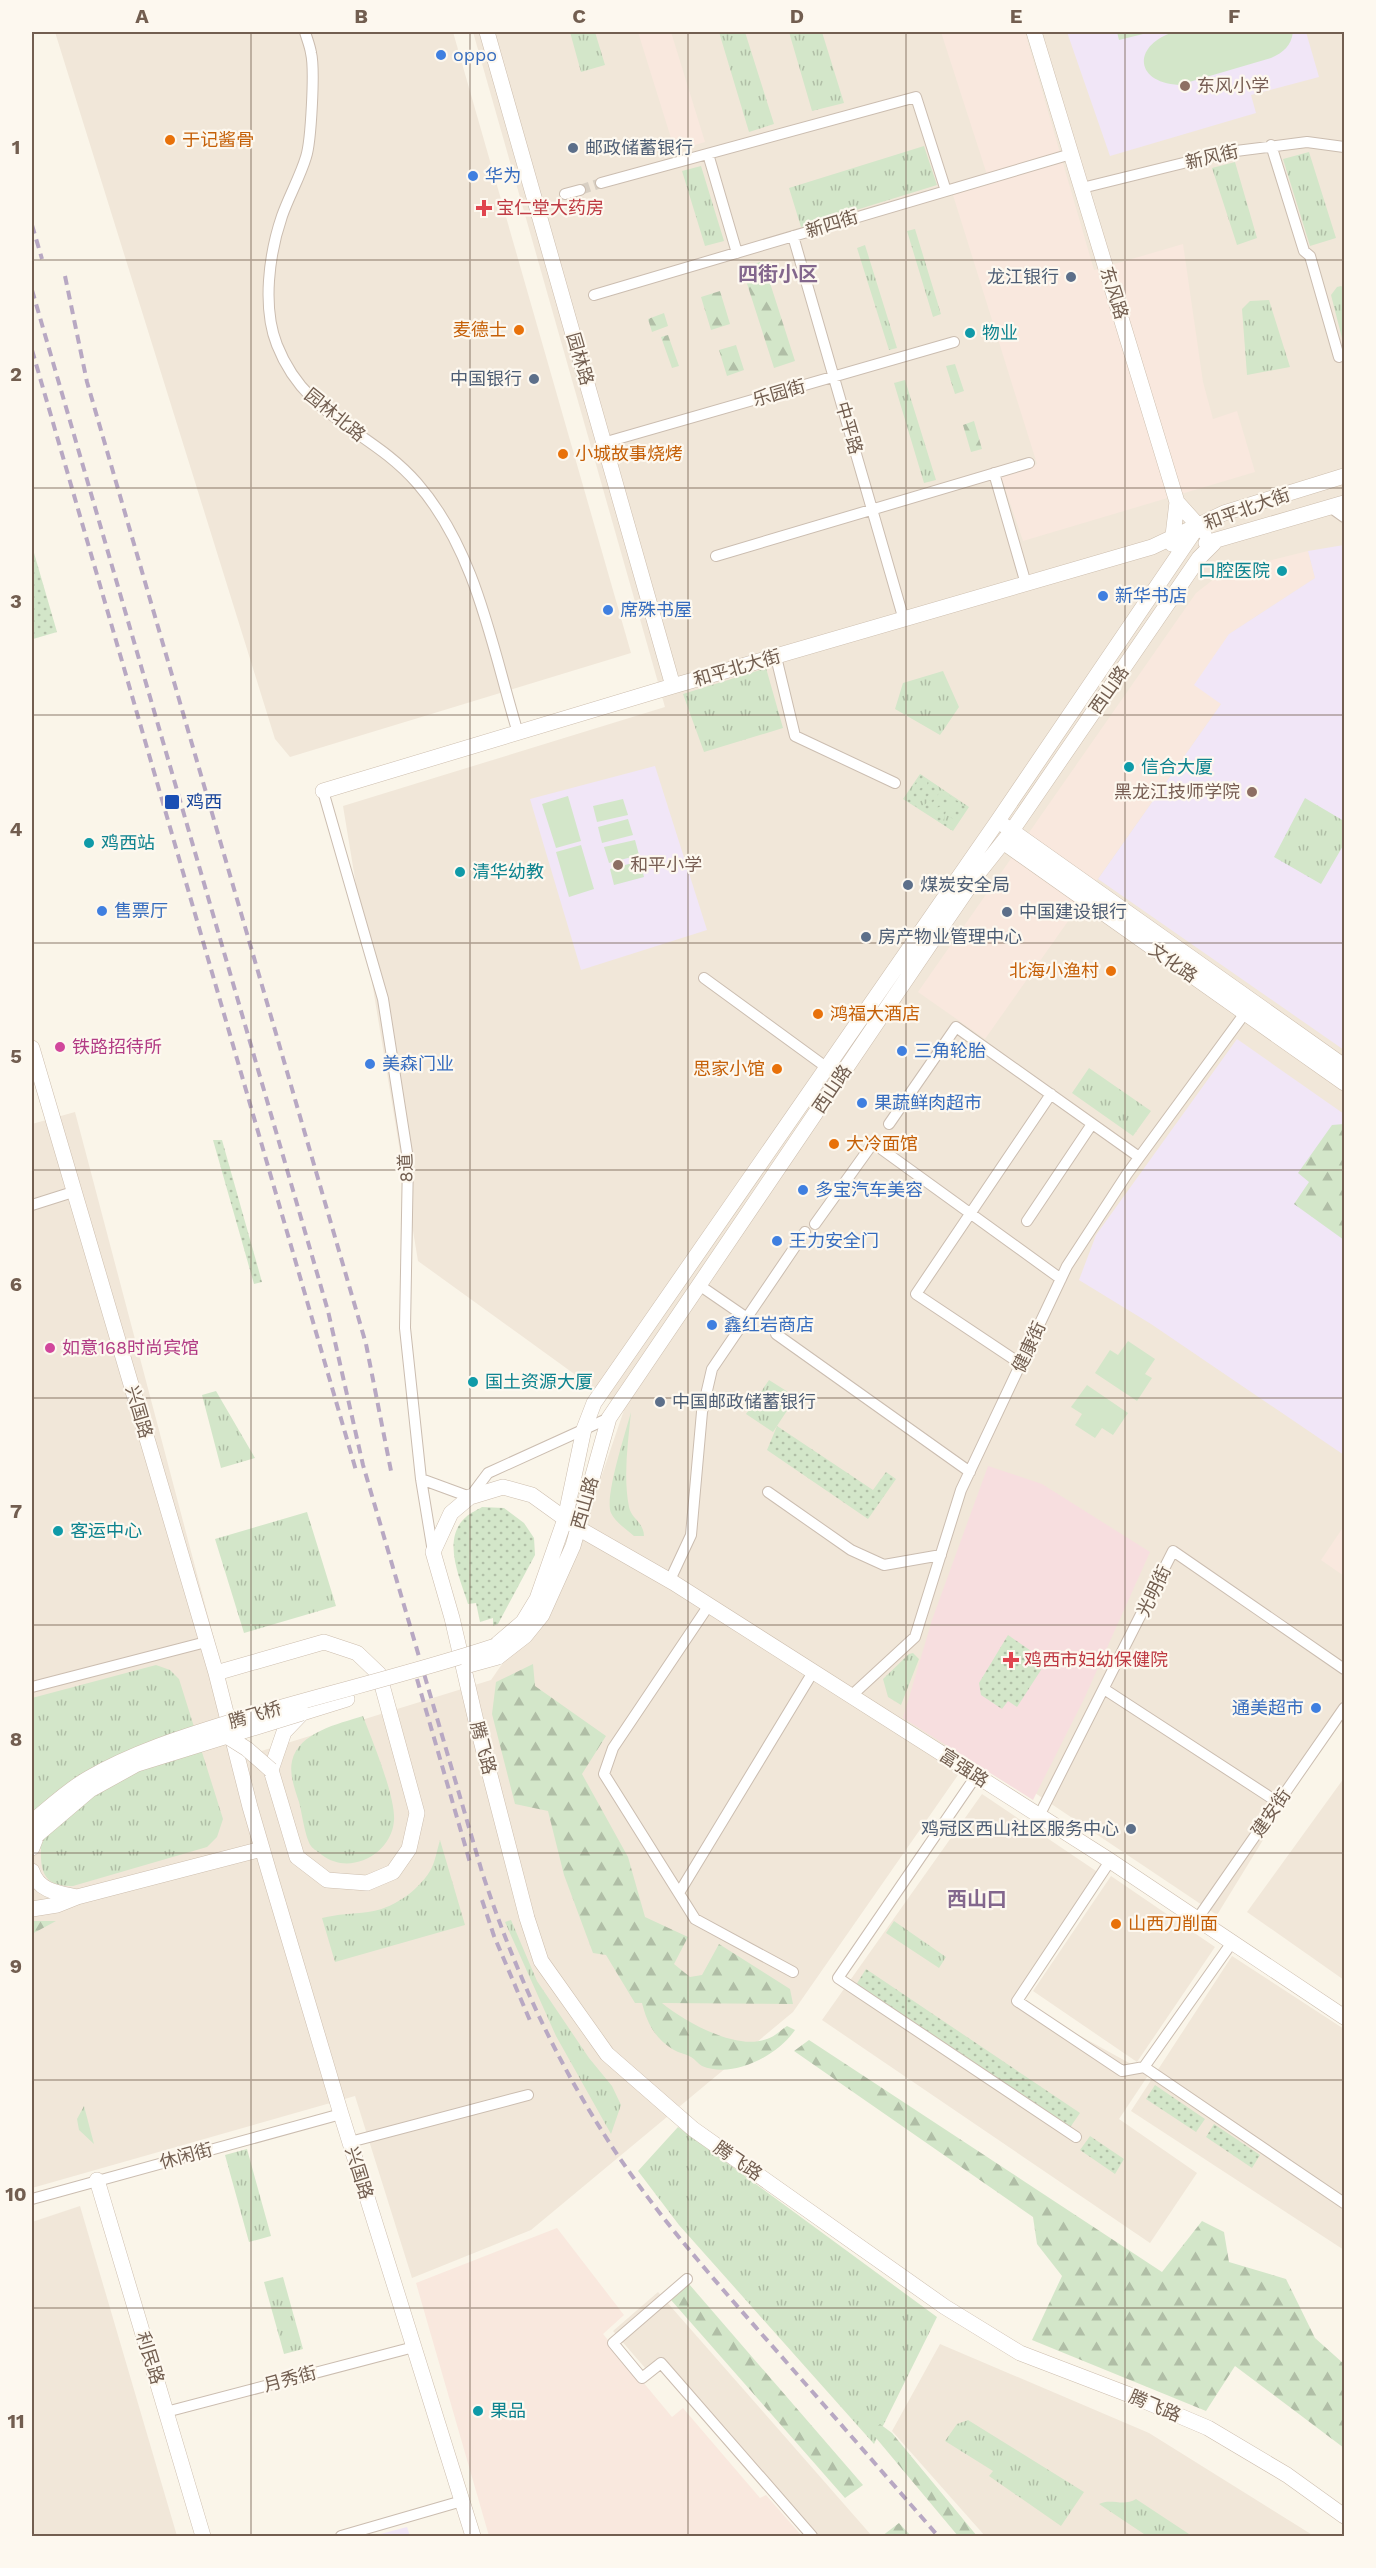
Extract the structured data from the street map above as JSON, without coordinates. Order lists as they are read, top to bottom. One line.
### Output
{"streets":{"main road":["东风路","园林路","和平北大街","西山路","文化路","兴国路","腾飞桥","腾飞路","富强路","利民路"],"street":["新风街","新四街","乐园街","园林北路","中平路","8道","健康街","光明街","建安街","休闲街","月秀街"]},"crossings":[["新风街","东风路"],["新四街","东风路"],["新四街","中平路"],["东风路","和平北大街"],["东风路","西山路"],["园林路","乐园街"],["园林路","和平北大街"],["乐园街","中平路"],["园林北路","和平北大街"],["中平路","和平北大街"],["和平北大街","西山路"],["和平北大街","8道"],["西山路","文化路"],["西山路","腾飞桥"],["西山路","富强路"],["文化路","健康街"],["8道","腾飞路"],["健康街","富强路"],["兴国路","休闲街"],["兴国路","月秀街"],["光明街","富强路"],["富强路","建安街"],["休闲街","利民路"],["利民路","月秀街"]],"districts":["四街小区","西山口"],"places":{"other":["oppo","东风小学","于记酱骨","邮政储蓄银行","华为","龙江银行","麦德士","物业","中国银行","小城故事烧烤","口腔医院","新华书店","席殊书屋","信合大厦","黑龙江技师学院","鸡西站","和平小学","清华幼教","煤炭安全局","售票厅","中国建设银行","房产物业管理中心","北海小渔村","鸿福大酒店","铁路招待所","三角轮胎","美森门业","思家小馆","果蔬鲜肉超市","大冷面馆","多宝汽车美容","王力安全门","鑫红岩商店","如意168时尚宾馆","国土资源大厦","中国邮政储蓄银行","客运中心","通美超市","鸡冠区西山社区服务中心","山西刀削面","果品"],"health":["宝仁堂大药房","鸡西市妇幼保健院"],"transit":["鸡西"]},"grid":{"columns":["A","B","C","D","E","F"],"rows":["1","2","3","4","5","6","7","8","9","10","11"]}}
